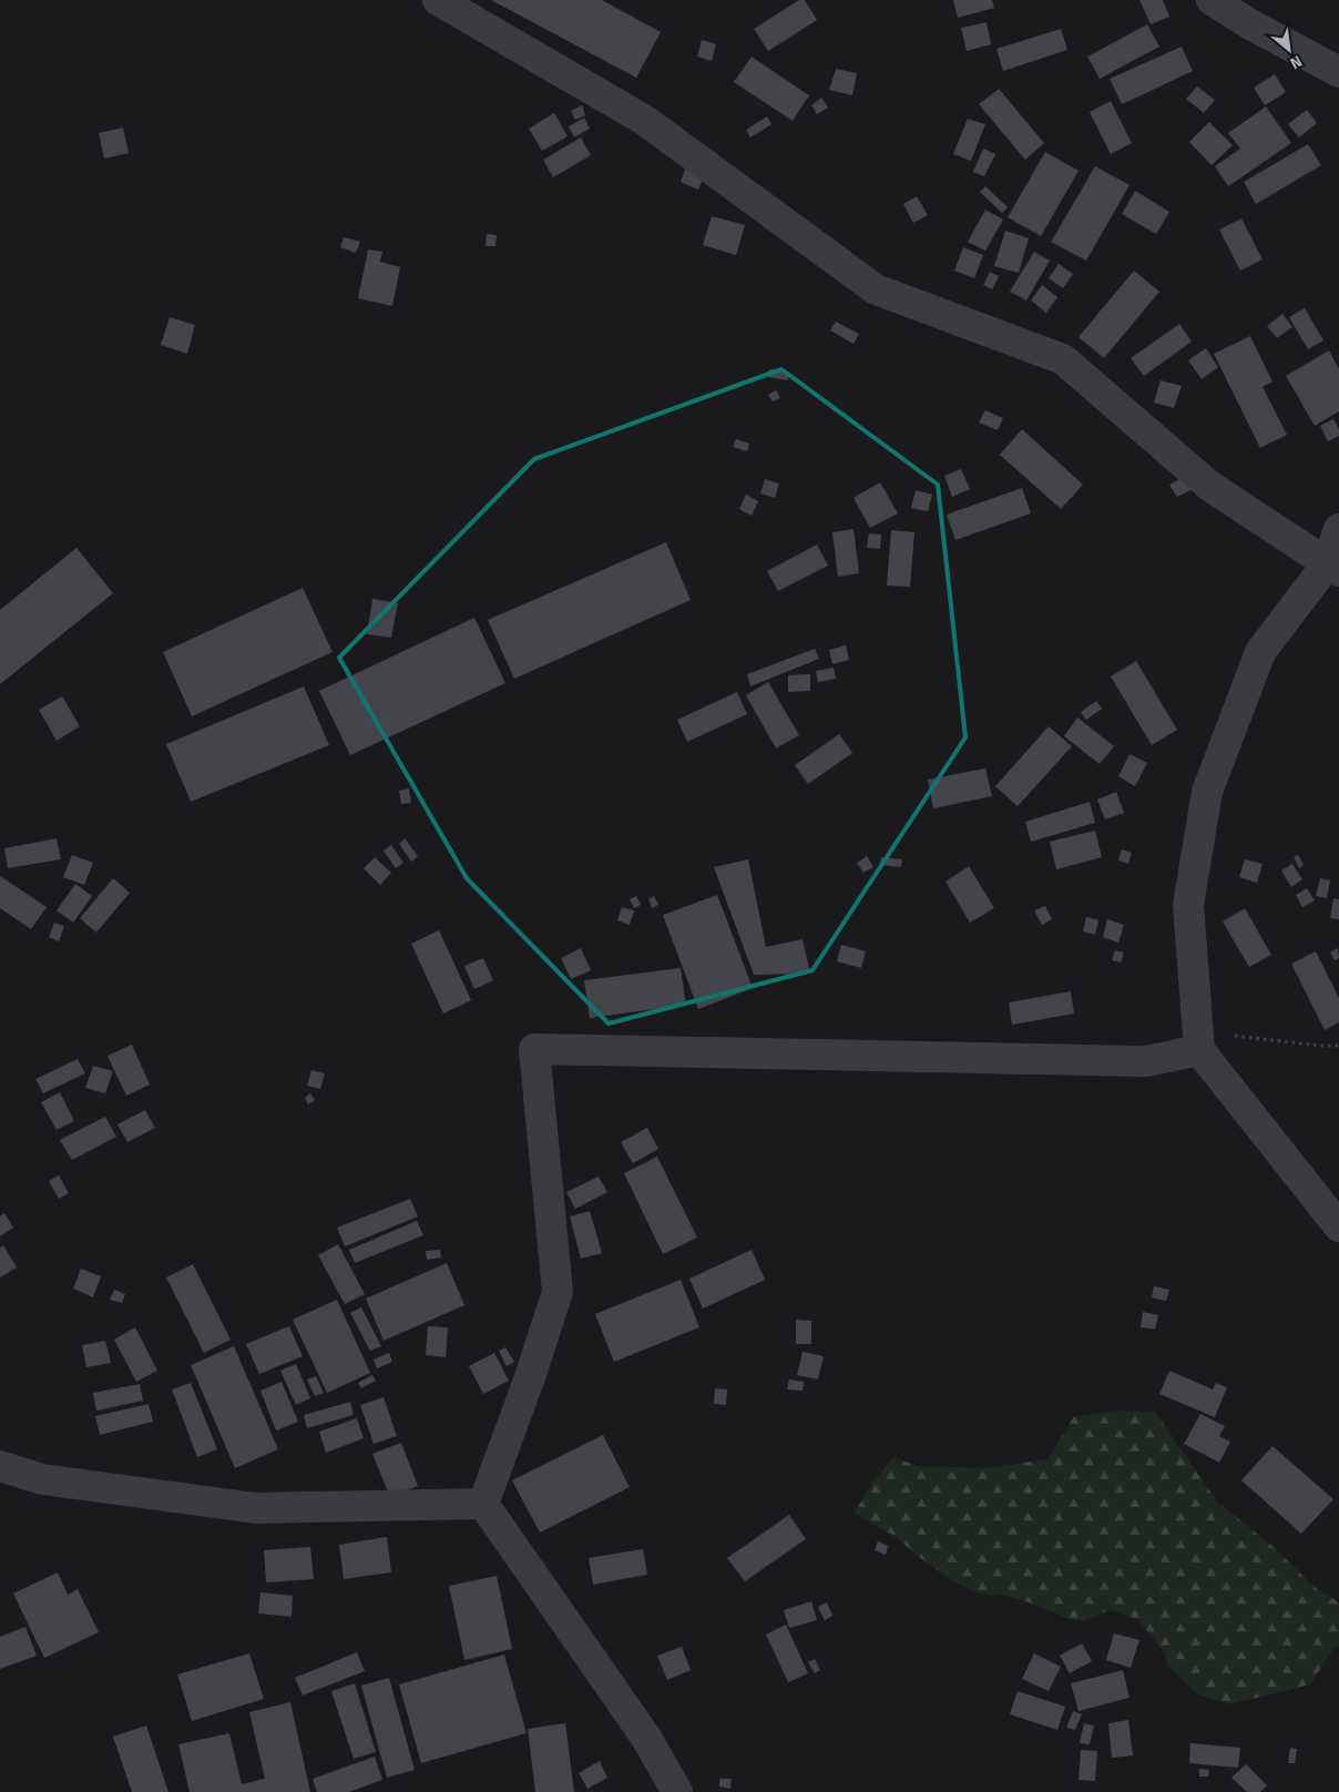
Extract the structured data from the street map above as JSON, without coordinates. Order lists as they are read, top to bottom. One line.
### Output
{"north":"bottom right"}
